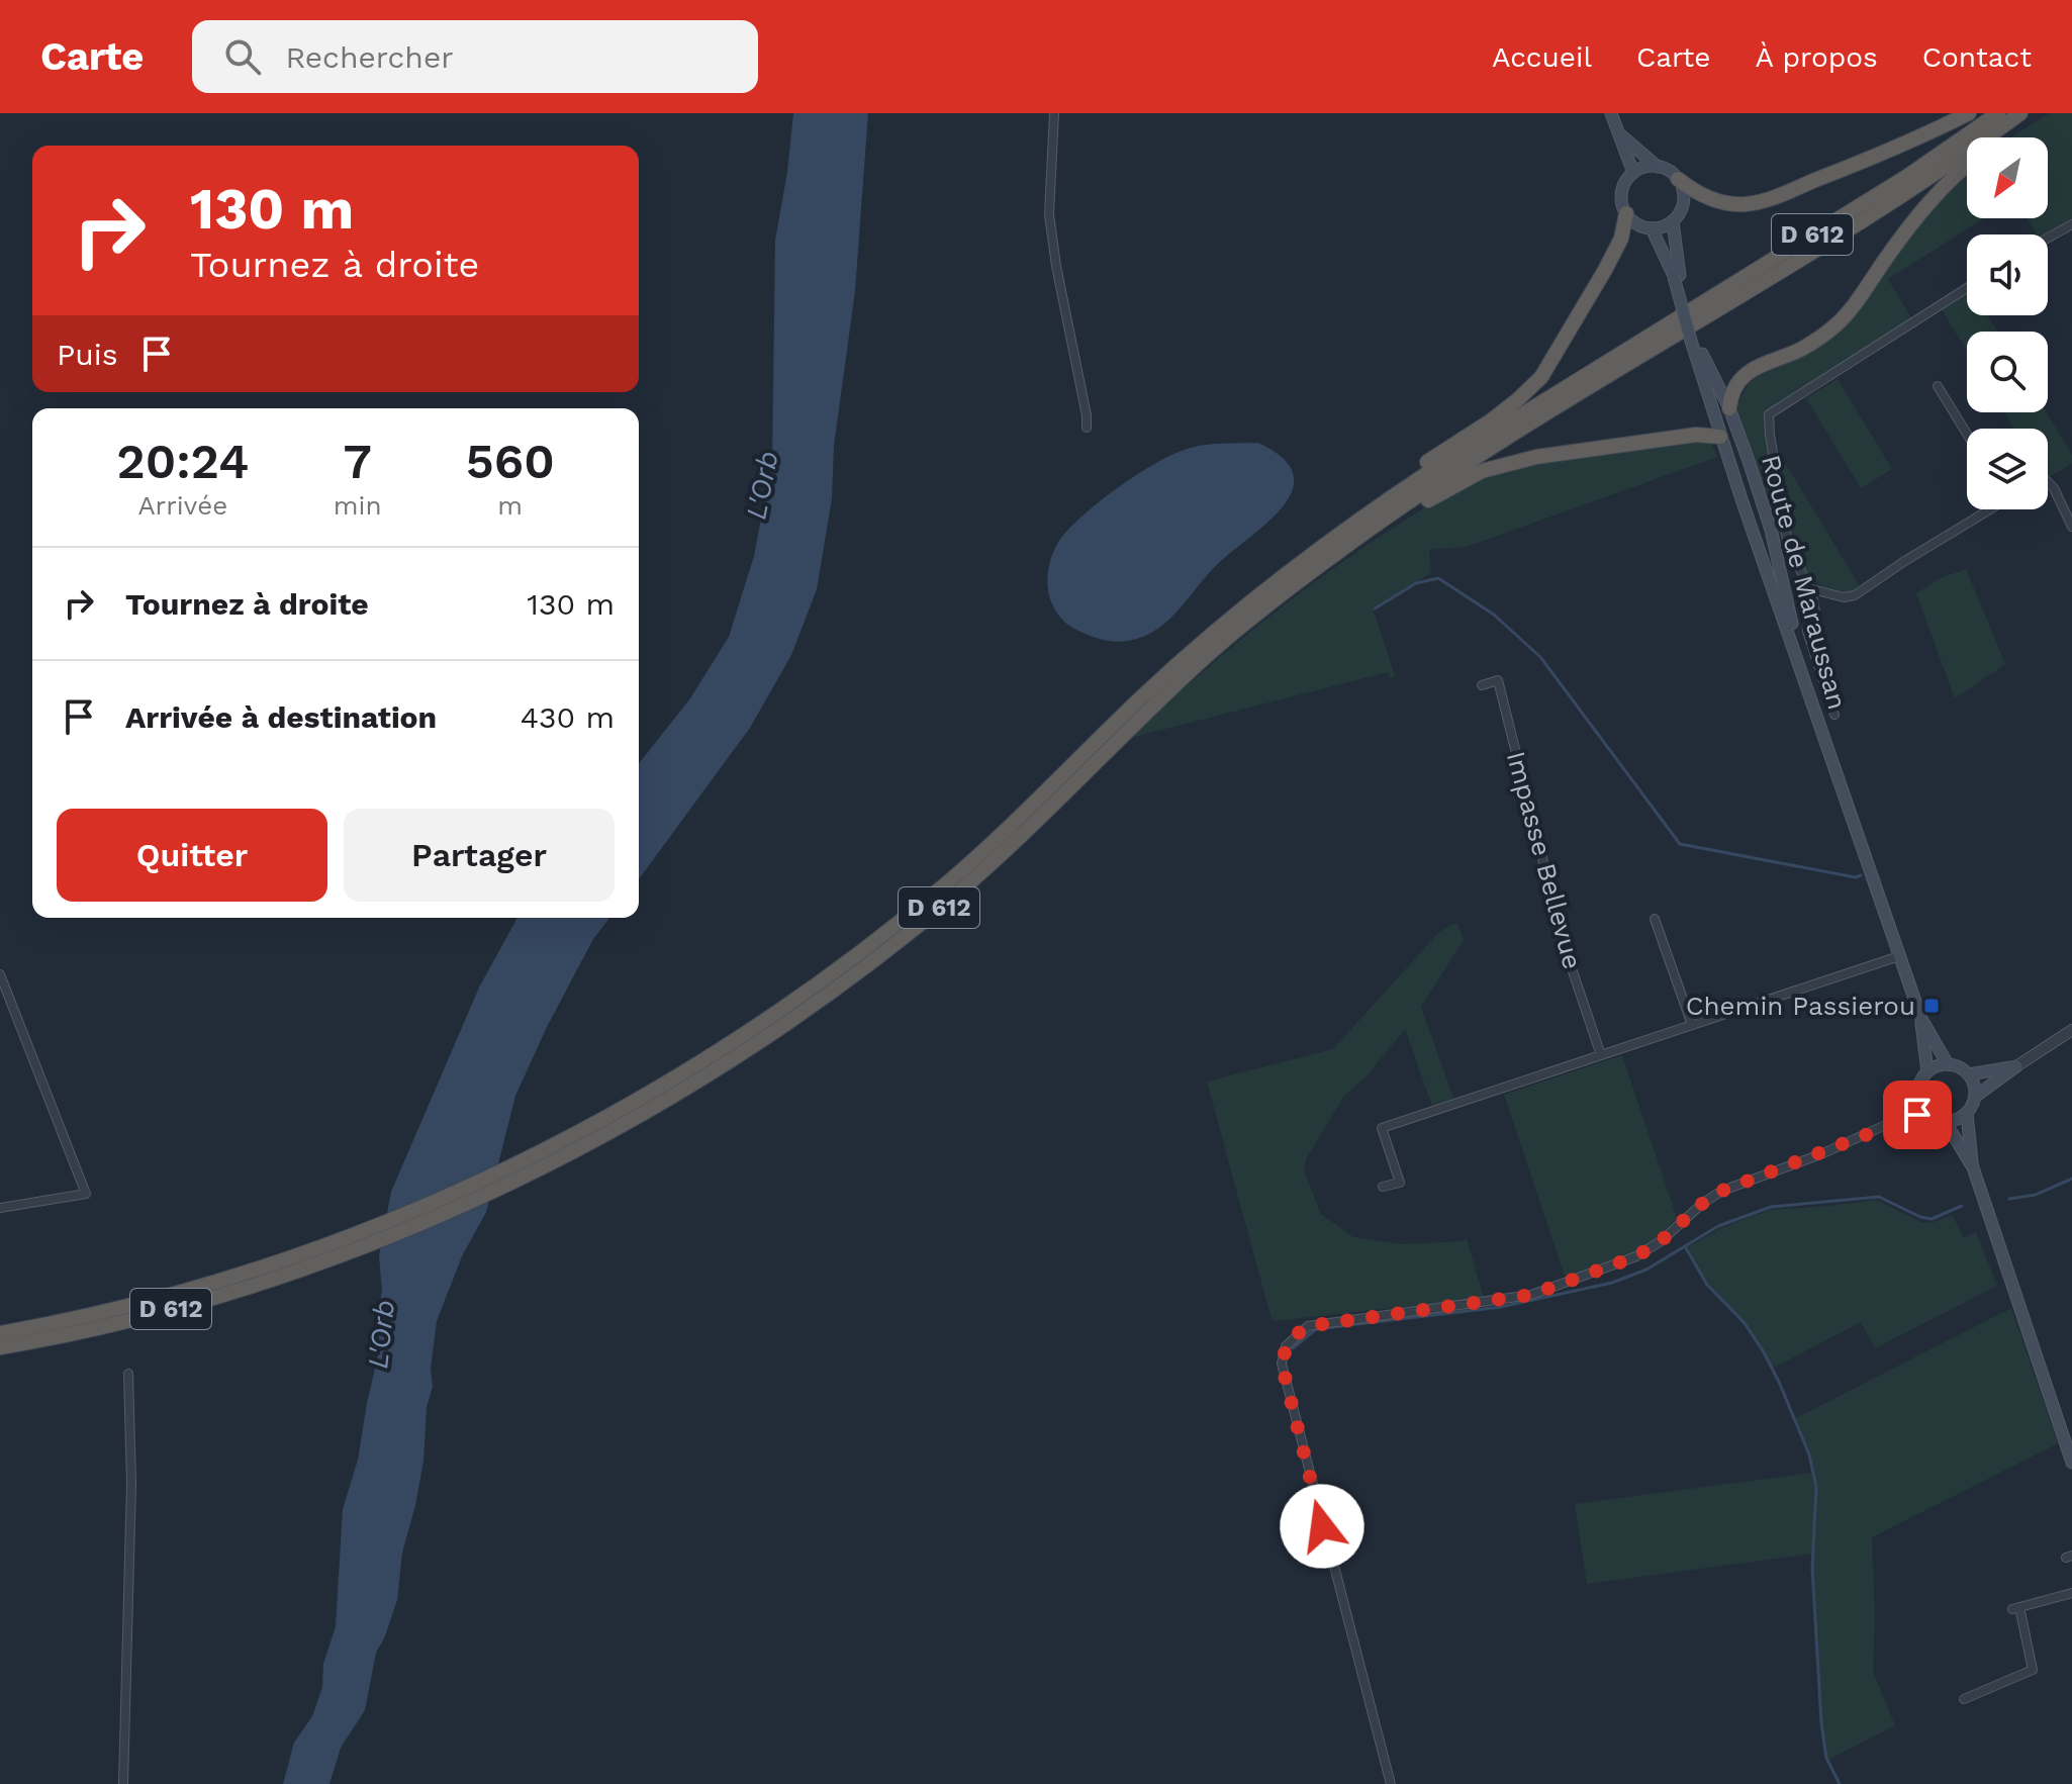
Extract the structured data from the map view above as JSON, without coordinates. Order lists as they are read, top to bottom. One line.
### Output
{"streets":{"highway":["D 612"],"main road":["Route de Maraussan"],"street":["Impasse Bellevue"]},"water":["L'Orb"],"places":{"transit":["Chemin Passierou"]},"north":"bottom left","page":{"header":"Carte","search":"Rechercher","nav":["Accueil","Carte","À propos","Contact"],"turn":["130 m","Tournez à droite"],"then":"Puis","eta":["20:24","Arrivée","7","min","560","m"],"list":[{"name":"Tournez à droite","value":"130 m"},{"name":"Arrivée à destination","value":"430 m"}],"buttons":["Quitter","Partager"]}}
